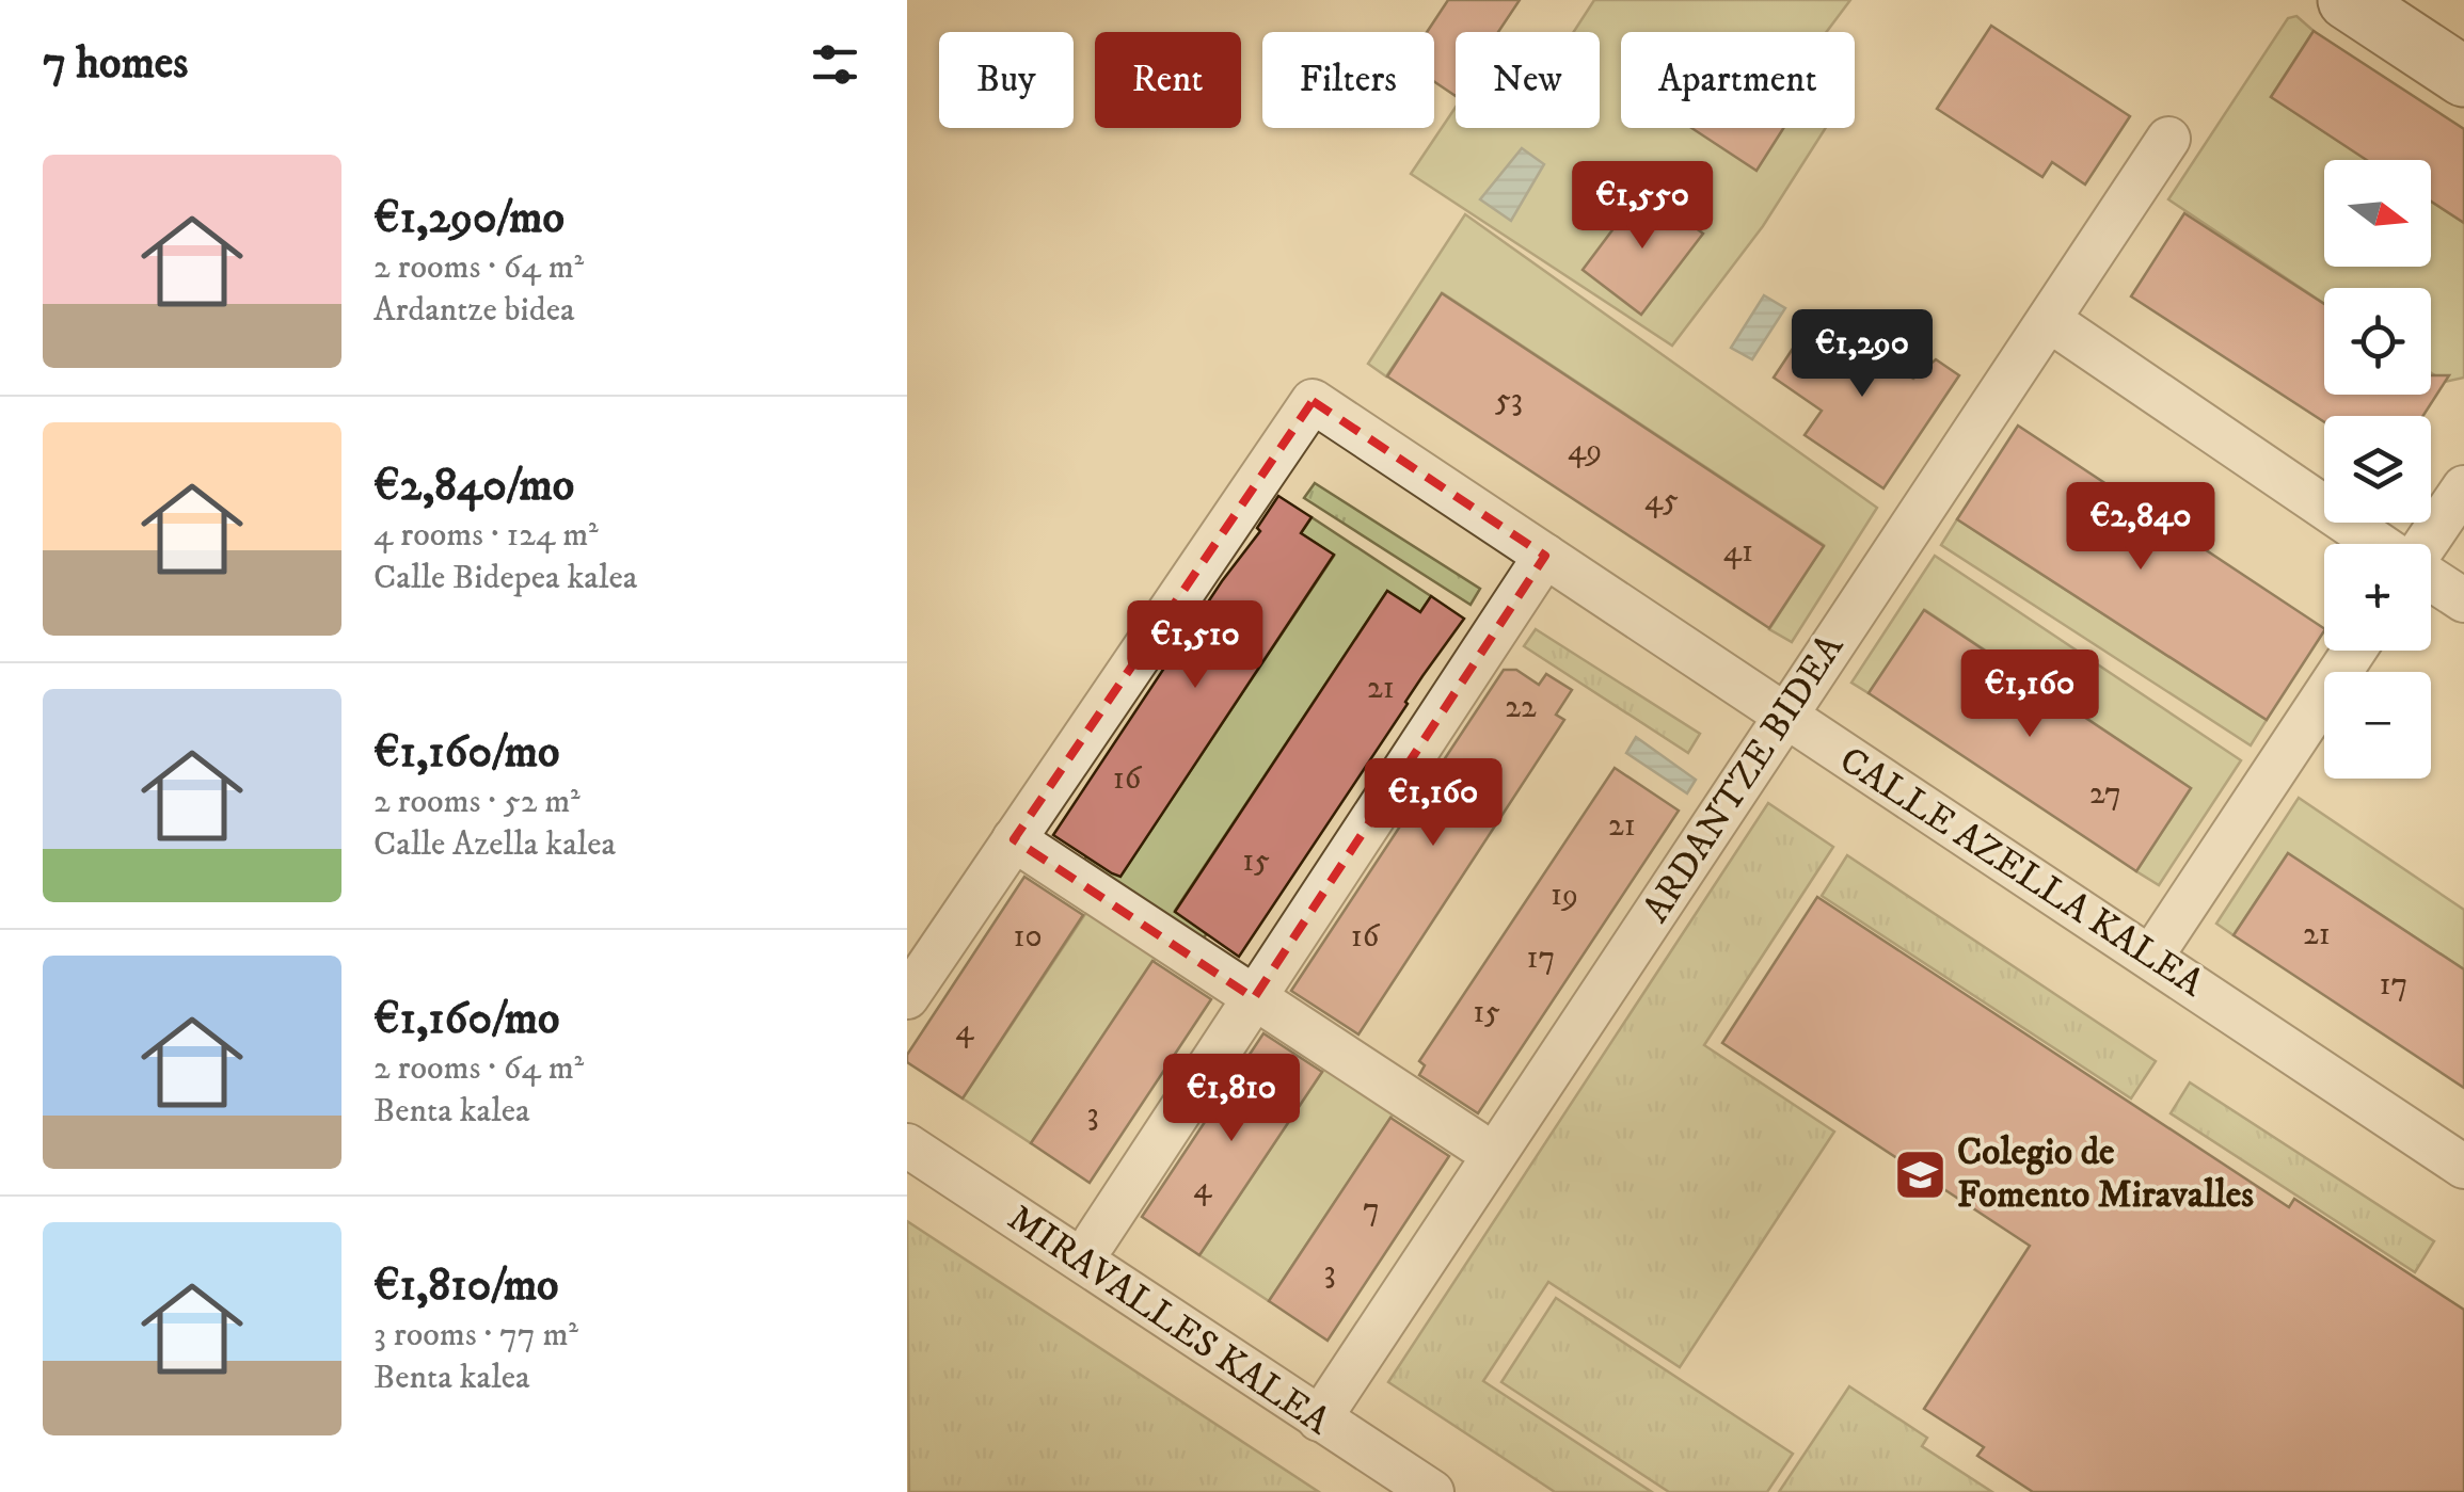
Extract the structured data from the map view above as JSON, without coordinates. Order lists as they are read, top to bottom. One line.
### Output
{"streets":{"street":["ARDANTZE BIDEA","CALLE AZELLA KALEA","MIRAVALLES KALEA"]},"crossings":[["ARDANTZE BIDEA","CALLE AZELLA KALEA"],["ARDANTZE BIDEA","MIRAVALLES KALEA"]],"places":{"school or university":["Colegio de Fomento Miravalles"]},"house_numbers":["53","49","45","41","21","22","16","27","21","15","19","21","10","16","17","17","15","4","3","4","7","3"],"north":"right","page":{"heading":"7 homes","chip":["Buy","Rent","Filters","New","Apartment"],"list":[{"name":"€1,290/mo","note":"2 rooms · 64 m² · Ardantze bidea"},{"name":"€2,840/mo","note":"4 rooms · 124 m² · Calle Bidepea kalea"},{"name":"€1,160/mo","note":"2 rooms · 52 m² · Calle Azella kalea"},{"name":"€1,160/mo","note":"2 rooms · 64 m² · Benta kalea"},{"name":"€1,810/mo","note":"3 rooms · 77 m² · Benta kalea"}],"map_buttons":["+","−"],"price":["€1,550","€1,290","€2,840","€1,510","€1,160","€1,160","€1,810"]}}
